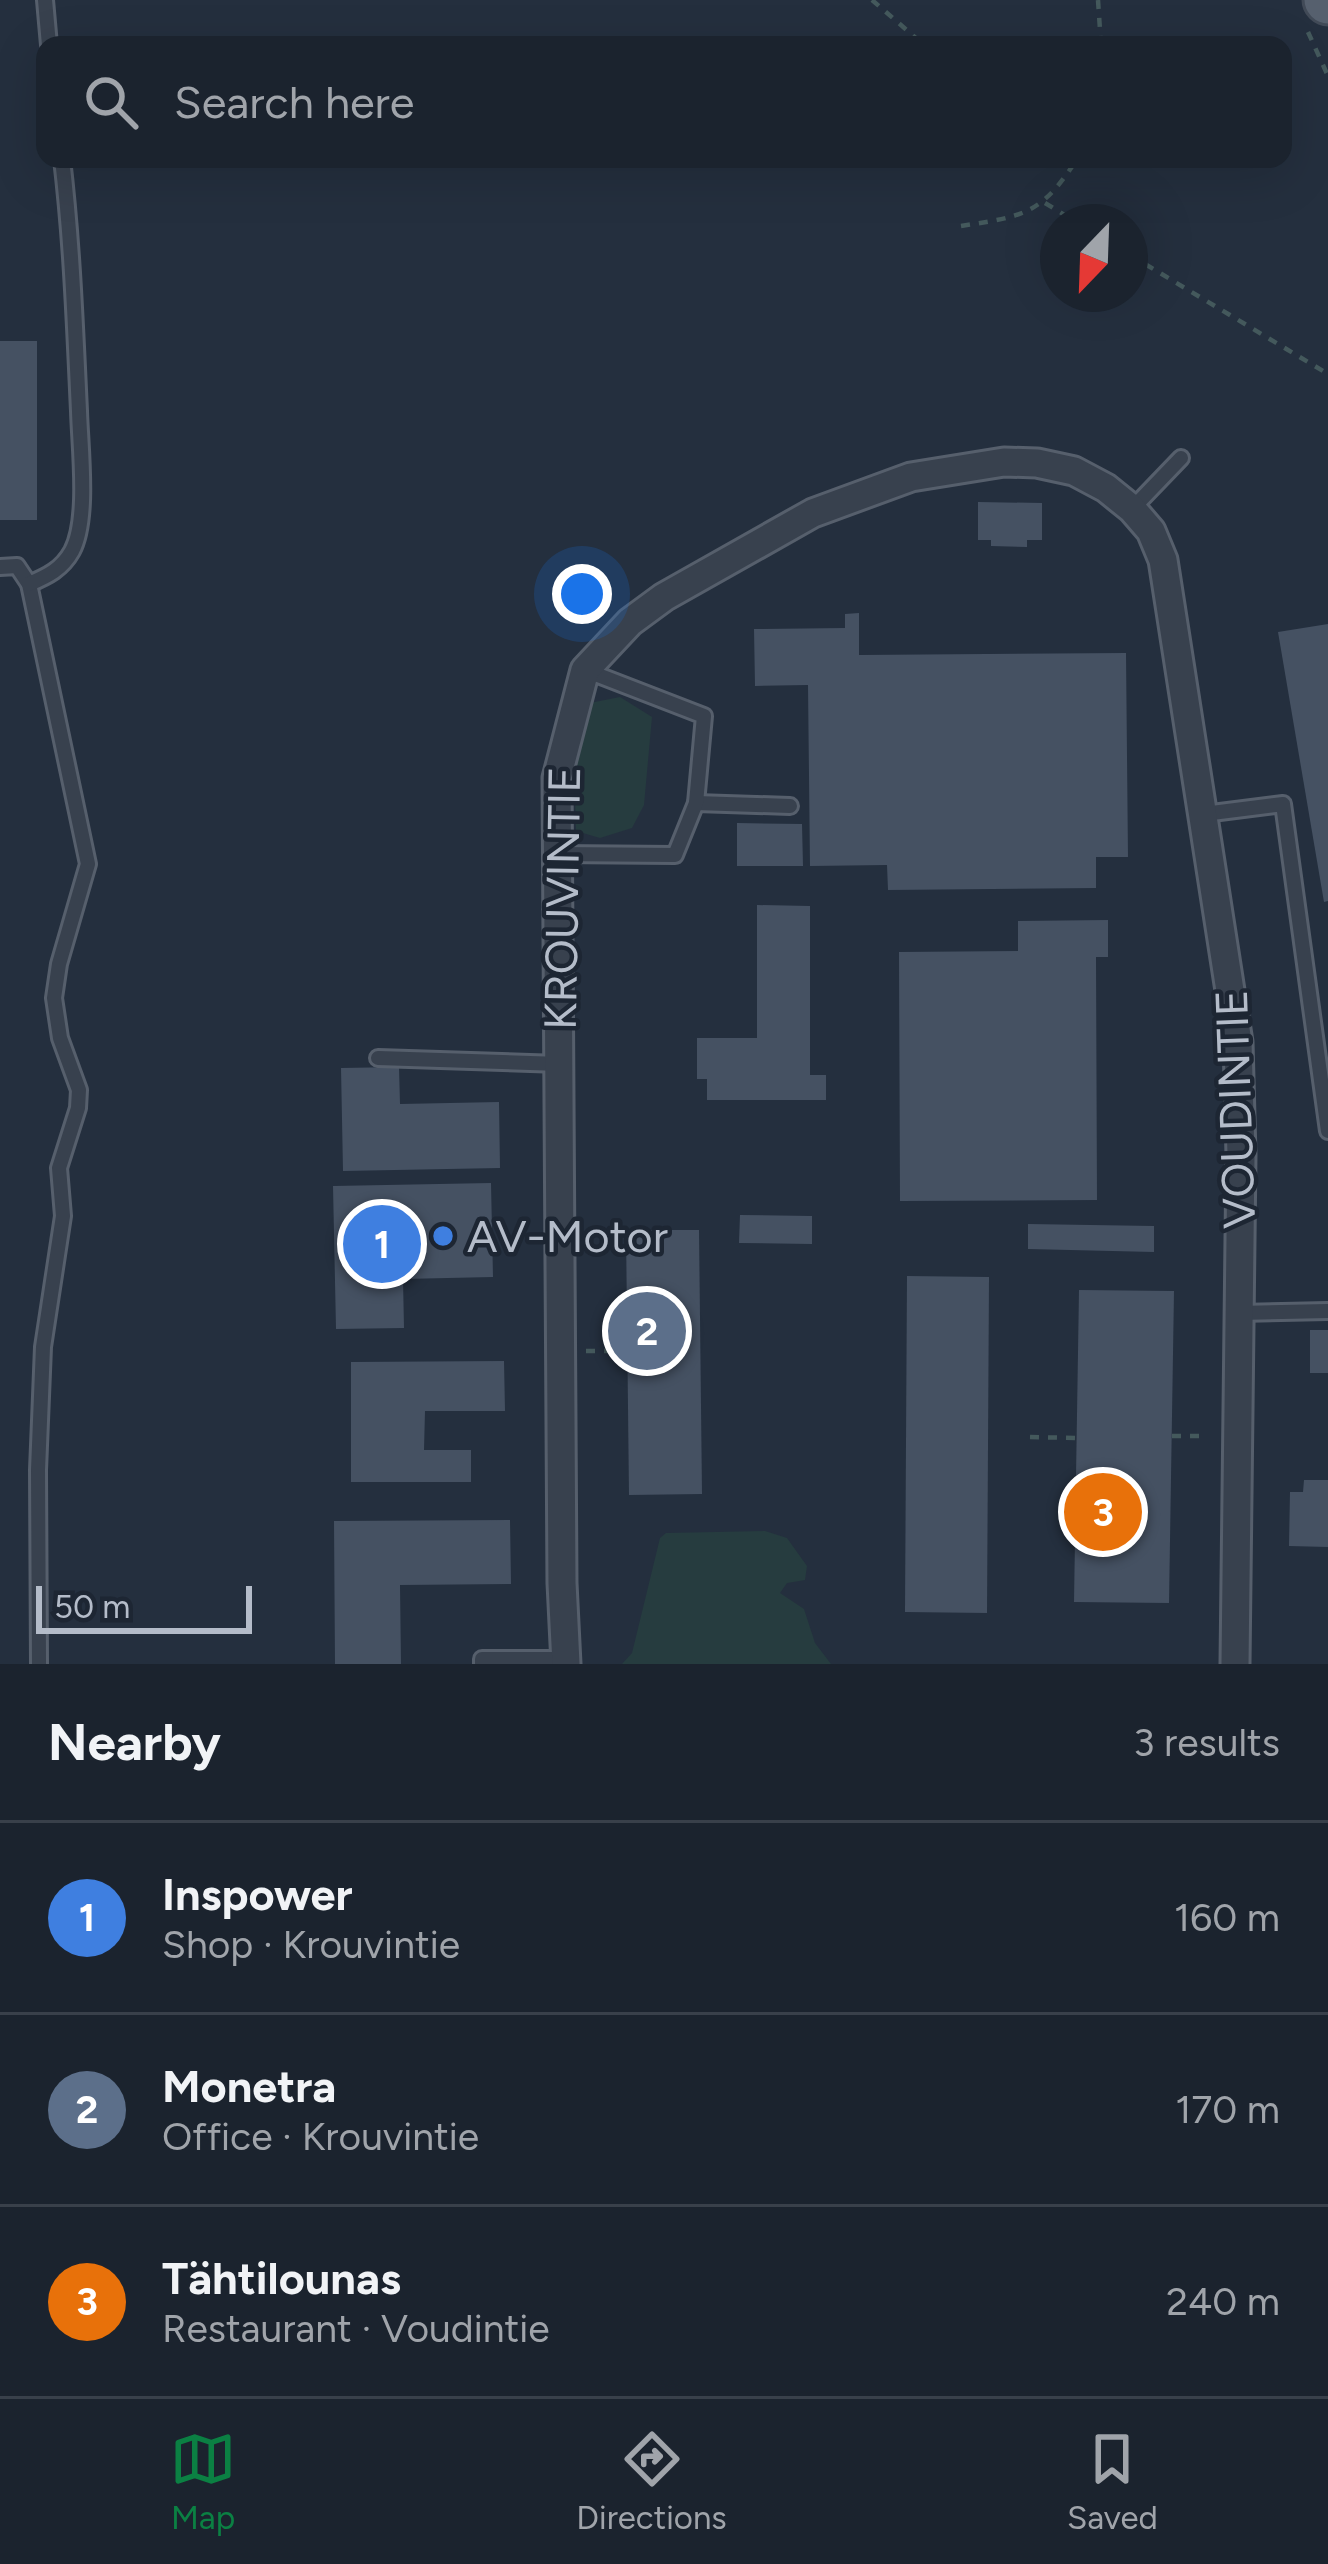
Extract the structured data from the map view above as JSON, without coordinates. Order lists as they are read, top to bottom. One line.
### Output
{"streets":{"street":["KROUVINTIE","VOUDINTIE"]},"crossings":[["KROUVINTIE","VOUDINTIE"]],"places":["AV-Motor"],"scale_bar":"50 m","north":"bottom left","page":{"search":"Search here","pins":["1","2","3"],"scale":"50 m","heading":["Nearby","3 results"],"list":[{"mark":"1","name":"Inspower","note":"Shop · Krouvintie","value":"160 m"},{"mark":"2","name":"Monetra","note":"Office · Krouvintie","value":"170 m"},{"mark":"3","name":"Tähtilounas","note":"Restaurant · Voudintie","value":"240 m"}],"nav":["Map","Directions","Saved"]}}
